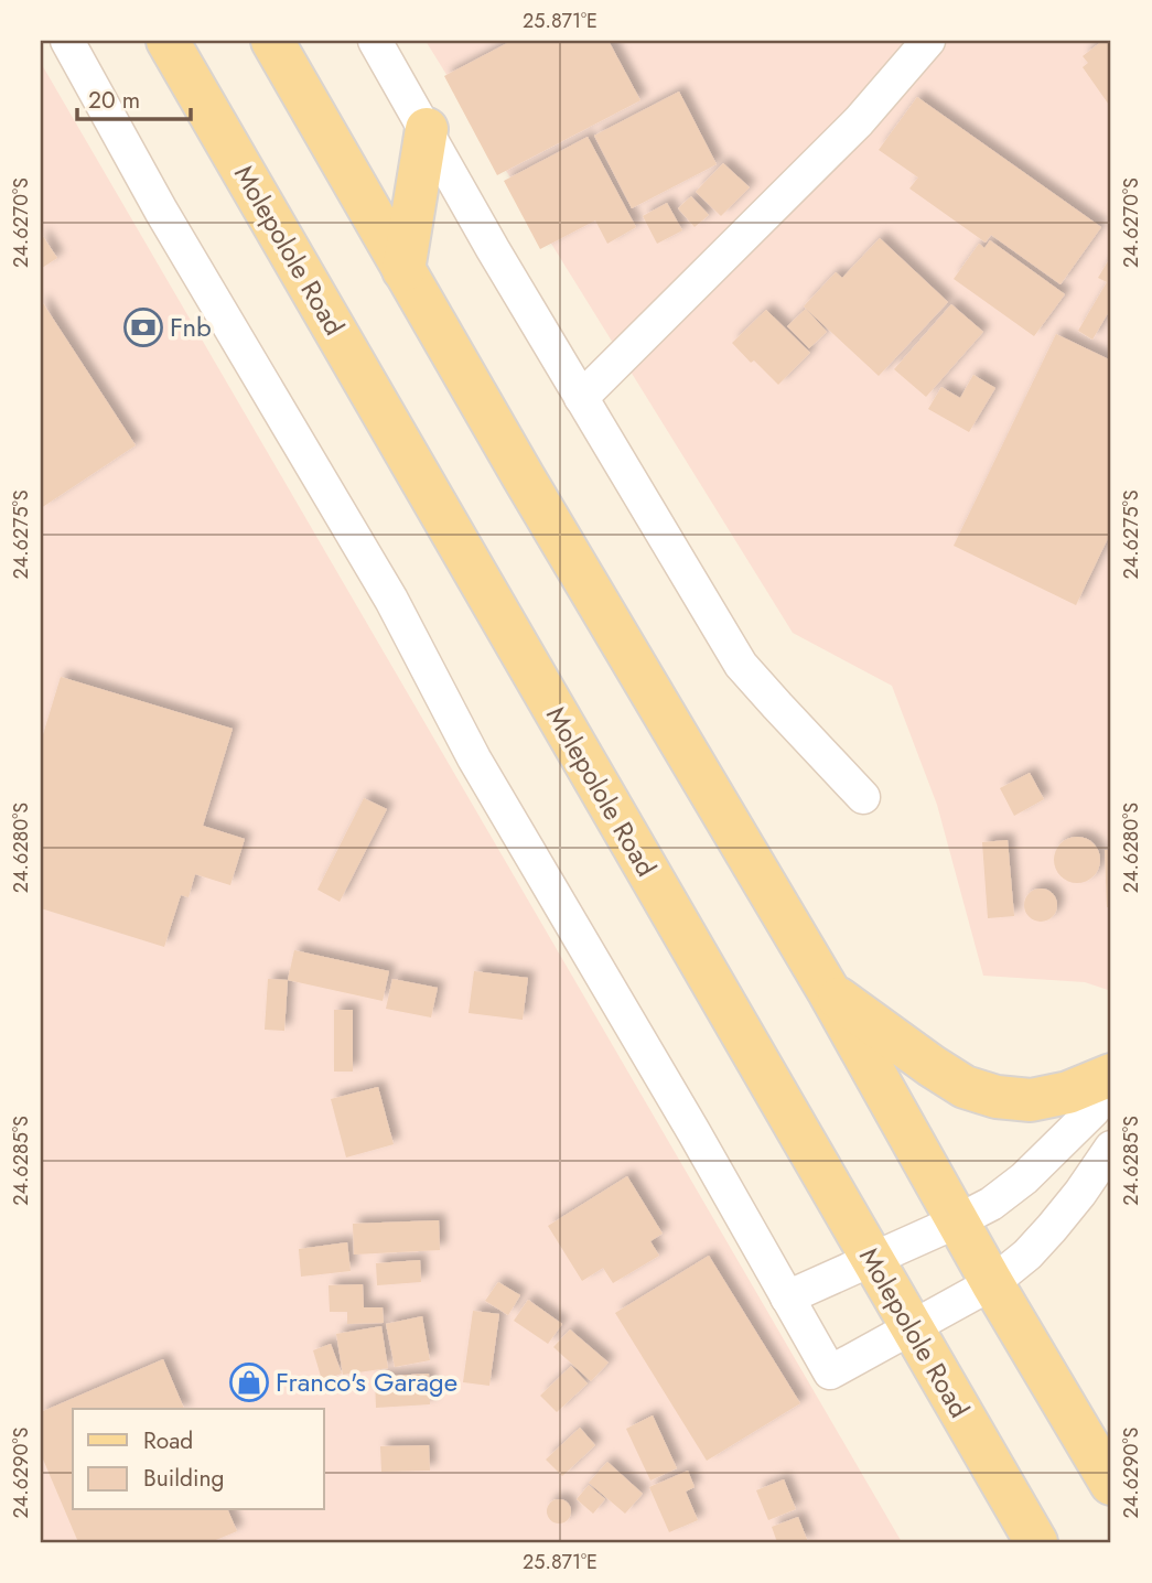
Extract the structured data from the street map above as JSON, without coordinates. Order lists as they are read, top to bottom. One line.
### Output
{"streets":{"main road":["Molepolole Road"]},"places":{"bank":["Fnb"],"shop":["Franco's Garage"]},"legend":["Road","Building"],"scale_bar":"20 m","coordinates":["25.871°E","24.6270°S","24.6275°S","24.6280°S","24.6285°S","24.6290°S"]}
